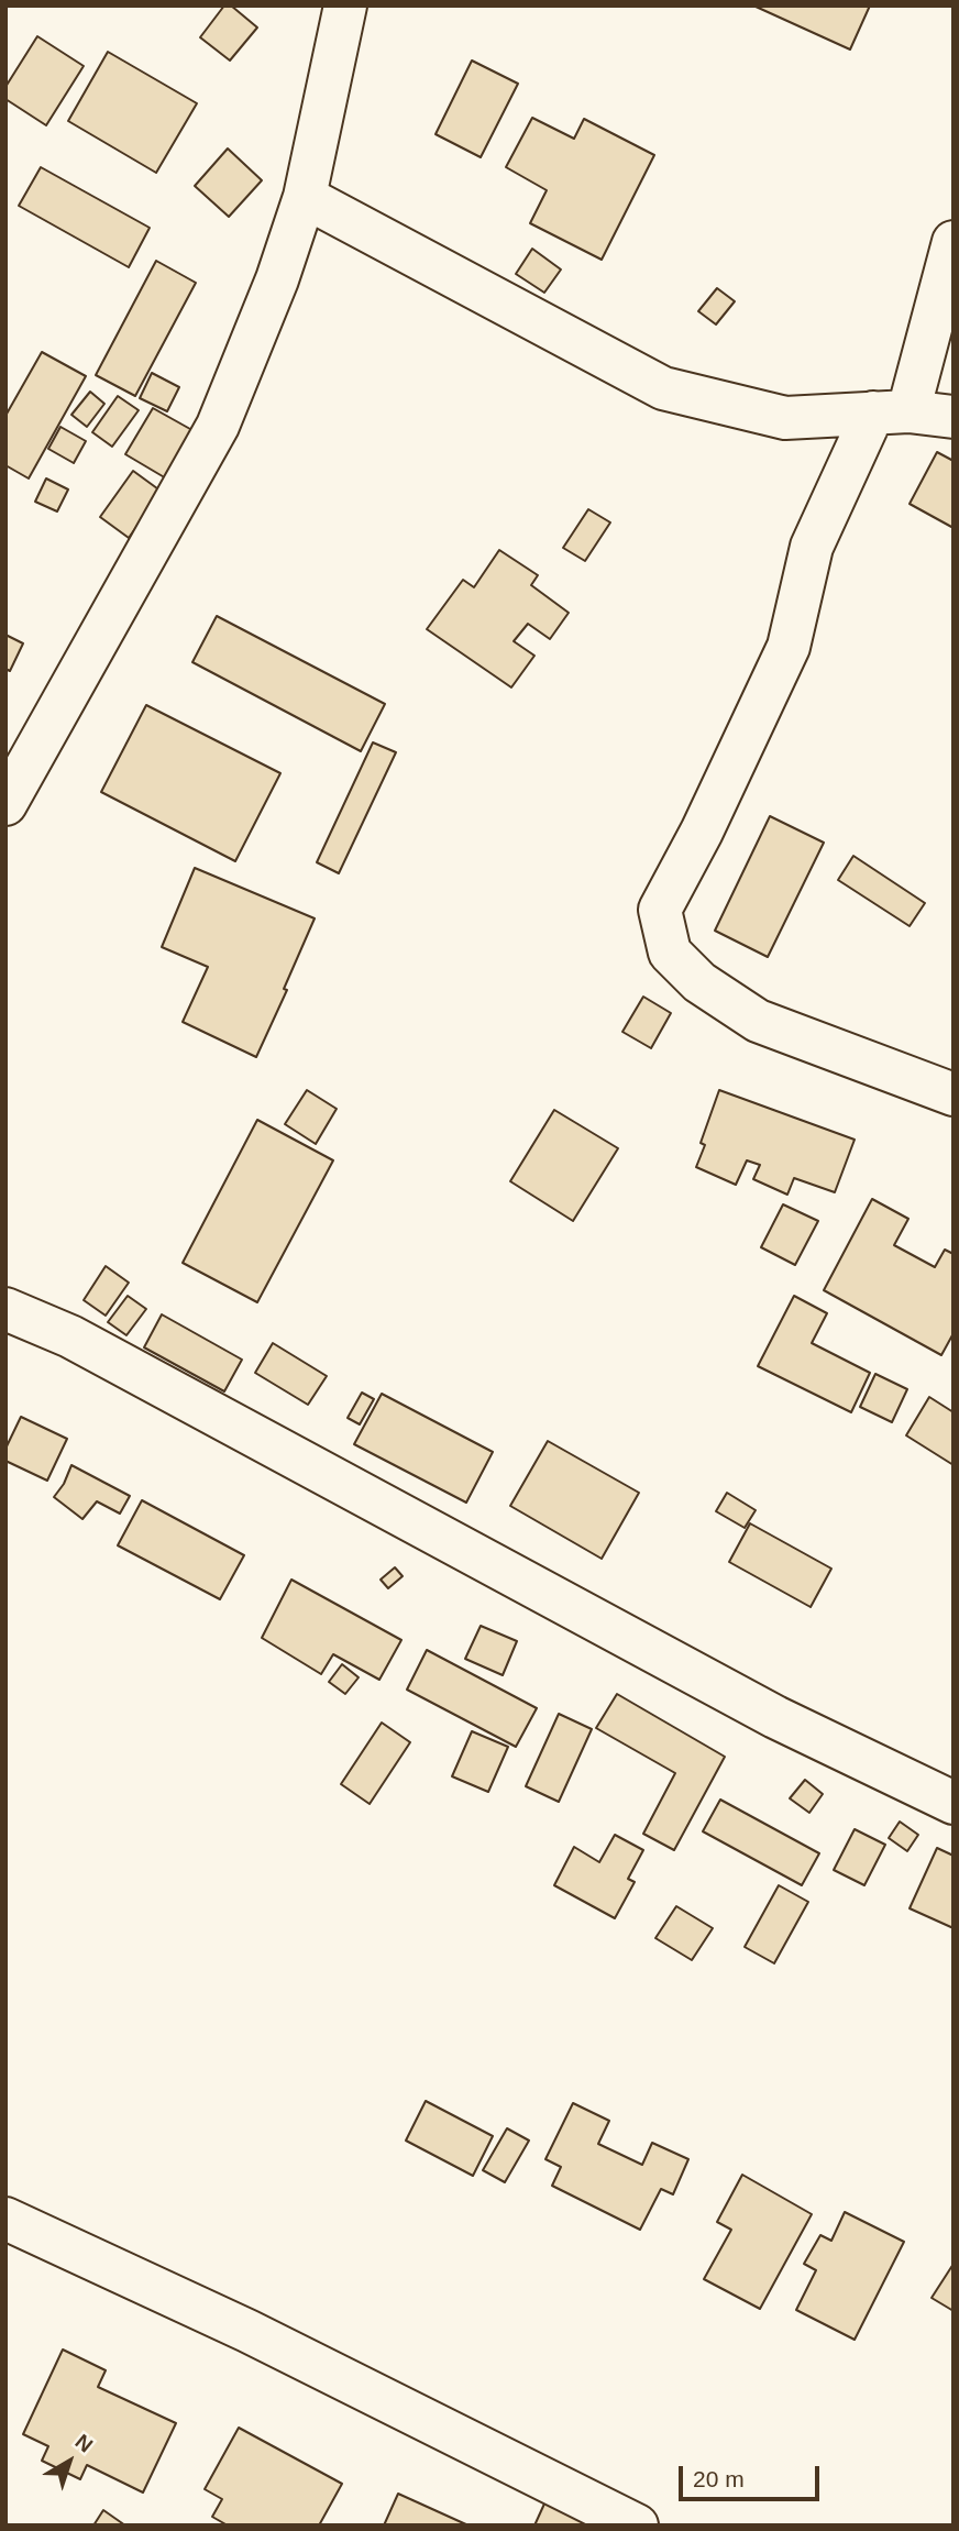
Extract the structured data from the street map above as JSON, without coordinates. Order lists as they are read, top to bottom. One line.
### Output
{"scale_bar":"20 m","north":"top right"}
